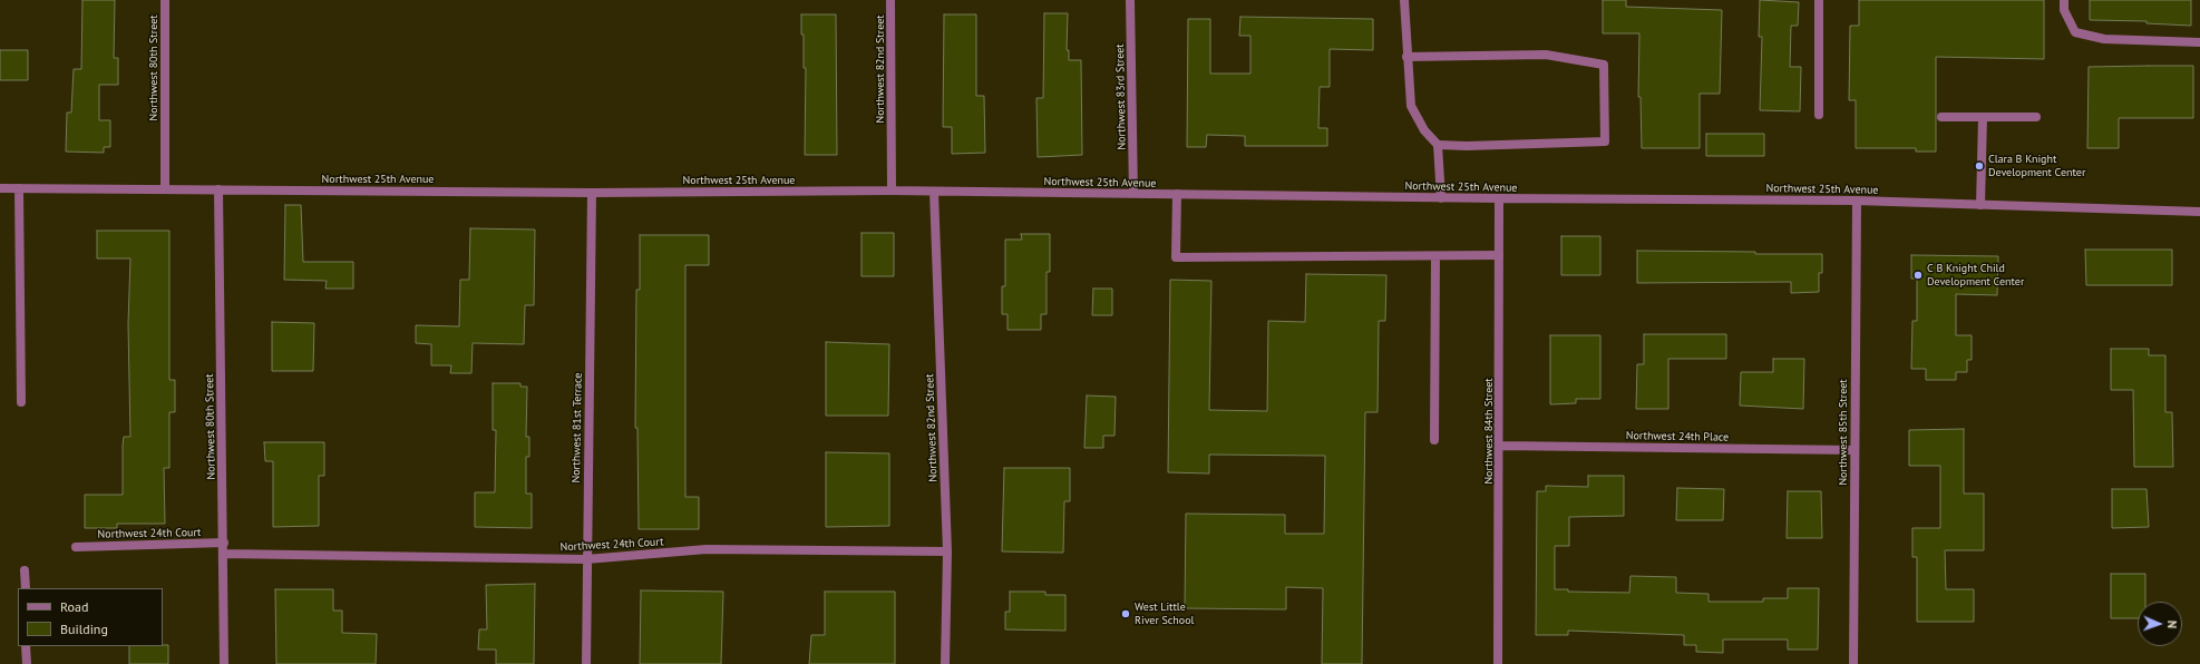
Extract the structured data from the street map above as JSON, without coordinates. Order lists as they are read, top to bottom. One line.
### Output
{"streets":{"street":["Northwest 80th Street","Northwest 82nd Street","Northwest 83rd Street","Northwest 25th Avenue","Northwest 81st Terrace","Northwest 84th Street","Northwest 85th Street","Northwest 24th Place","Northwest 24th Court"]},"crossings":[["Northwest 80th Street","Northwest 25th Avenue"],["Northwest 80th Street","Northwest 24th Court"],["Northwest 82nd Street","Northwest 25th Avenue"],["Northwest 82nd Street","Northwest 24th Court"],["Northwest 83rd Street","Northwest 25th Avenue"],["Northwest 25th Avenue","Northwest 81st Terrace"],["Northwest 25th Avenue","Northwest 84th Street"],["Northwest 25th Avenue","Northwest 85th Street"],["Northwest 81st Terrace","Northwest 24th Court"],["Northwest 84th Street","Northwest 24th Place"],["Northwest 85th Street","Northwest 24th Place"]],"places":["Clara B Knight Development Center","C B Knight Child Development Center","West Little River School"],"legend":["Road","Building"],"north":"right"}
